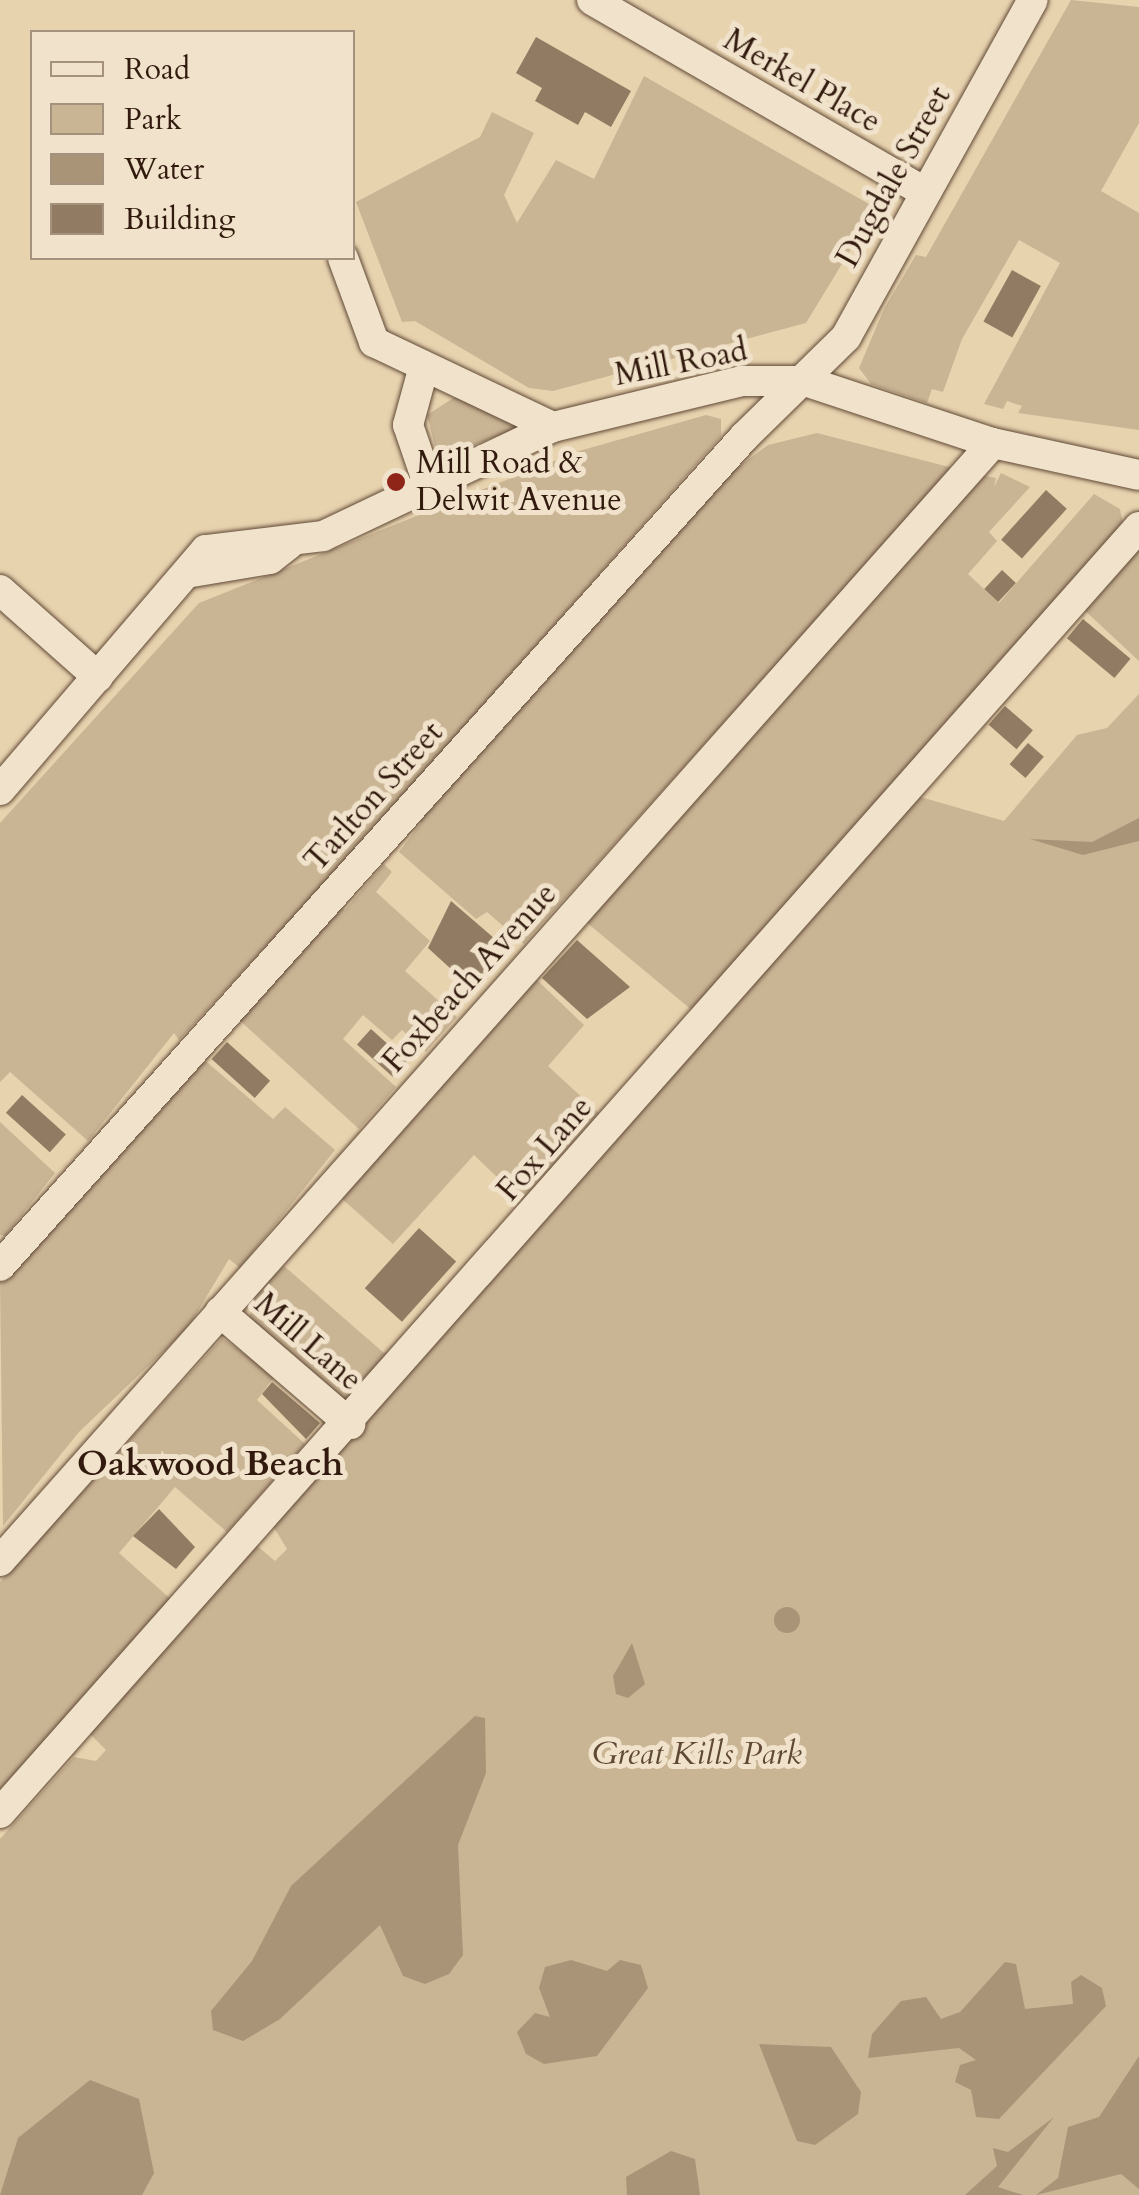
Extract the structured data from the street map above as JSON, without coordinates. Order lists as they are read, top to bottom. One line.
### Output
{"streets":{"street":["Merkel Place","Dugdale Street","Mill Road","Tarlton Street","Foxbeach Avenue","Fox Lane","Mill Lane"]},"crossings":[["Merkel Place","Dugdale Street"],["Dugdale Street","Mill Road"],["Dugdale Street","Tarlton Street"],["Mill Road","Tarlton Street"],["Mill Road","Foxbeach Avenue"],["Foxbeach Avenue","Mill Lane"],["Fox Lane","Mill Lane"]],"districts":["Oakwood Beach"],"parks":["Great Kills Park"],"places":["Mill Road & Delwit Avenue"],"legend":["Road","Park","Water","Building"]}
